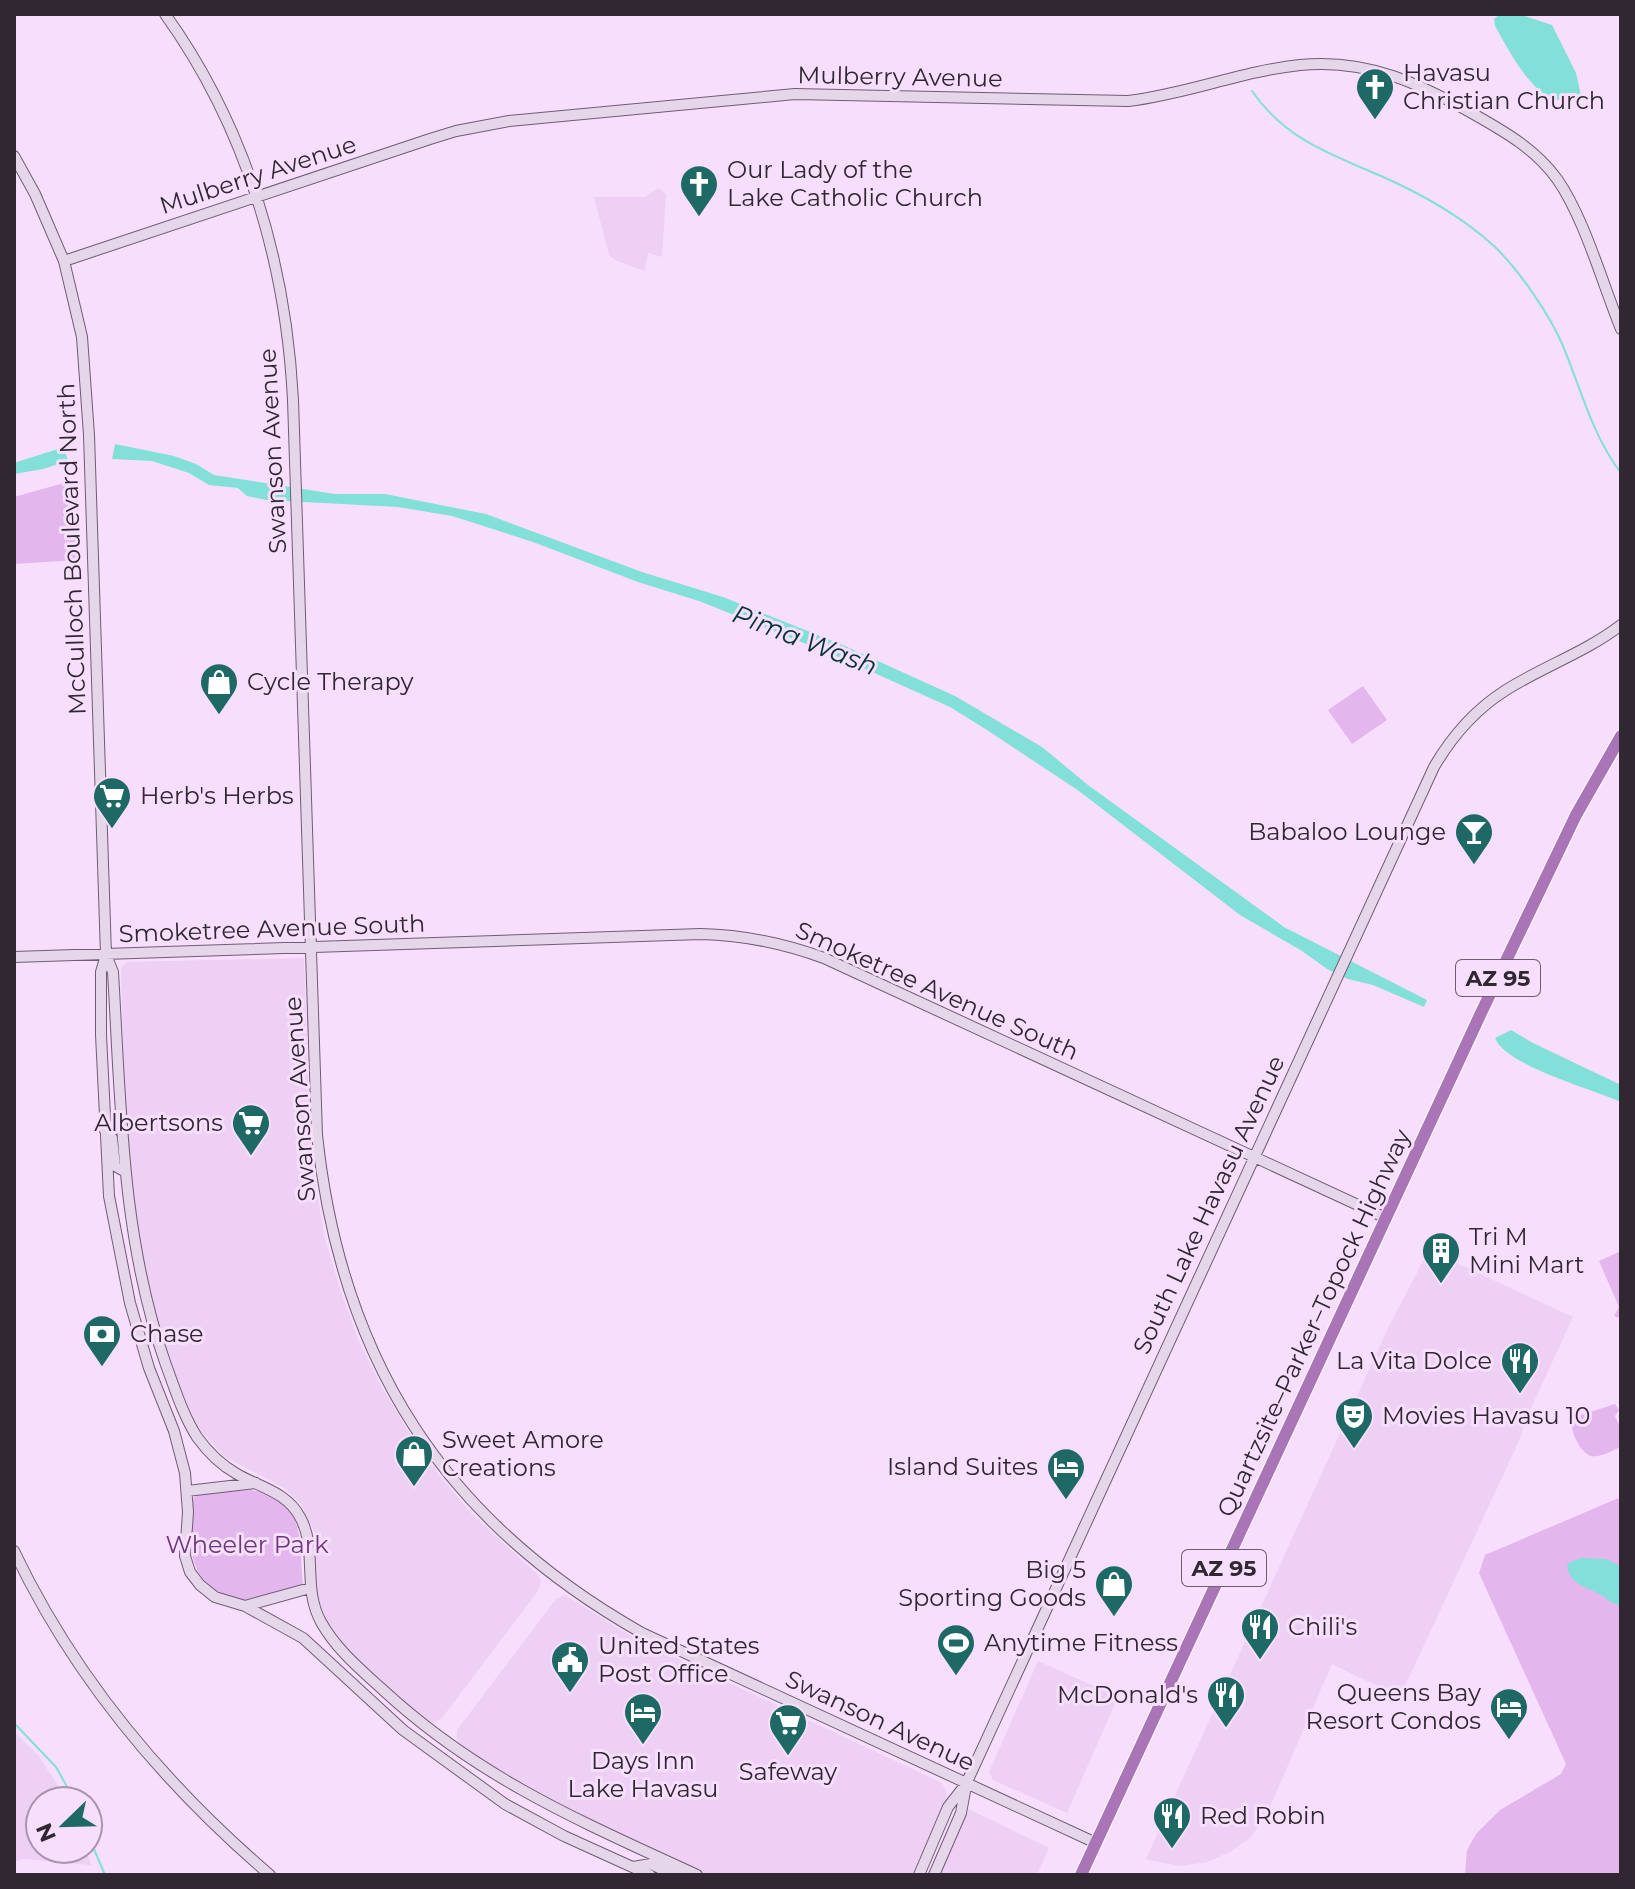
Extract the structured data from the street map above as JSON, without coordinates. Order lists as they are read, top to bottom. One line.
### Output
{"streets":{"highway":["AZ 95","Quartzsite–Parker–Topock Highway"],"street":["Mulberry Avenue","Swanson Avenue","McCulloch Boulevard North","Smoketree Avenue South","South Lake Havasu Avenue"]},"crossings":[["Mulberry Avenue","Swanson Avenue"],["Mulberry Avenue","McCulloch Boulevard North"],["Swanson Avenue","Smoketree Avenue South"],["Swanson Avenue","South Lake Havasu Avenue"],["Swanson Avenue","Quartzsite–Parker–Topock Highway"],["McCulloch Boulevard North","Smoketree Avenue South"],["Smoketree Avenue South","South Lake Havasu Avenue"],["Smoketree Avenue South","Quartzsite–Parker–Topock Highway"]],"water":["Pima Wash"],"parks":["Wheeler Park"],"places":{"church":["Havasu Christian Church","Our Lady of the Lake Catholic Church"],"shop":["Cycle Therapy","Sweet Amore Creations","Big 5 Sporting Goods"],"supermarket":["Herb's Herbs","Albertsons","Safeway"],"bar":["Babaloo Lounge"],"building":["Tri M Mini Mart"],"bank":["Chase"],"restaurant":["La Vita Dolce","Chili's","McDonald's","Red Robin"],"theatre":["Movies Havasu 10"],"hotel":["Island Suites","Queens Bay Resort Condos","Days Inn Lake Havasu"],"sports":["Anytime Fitness"],"public building":["United States Post Office"]},"north":"bottom left"}
